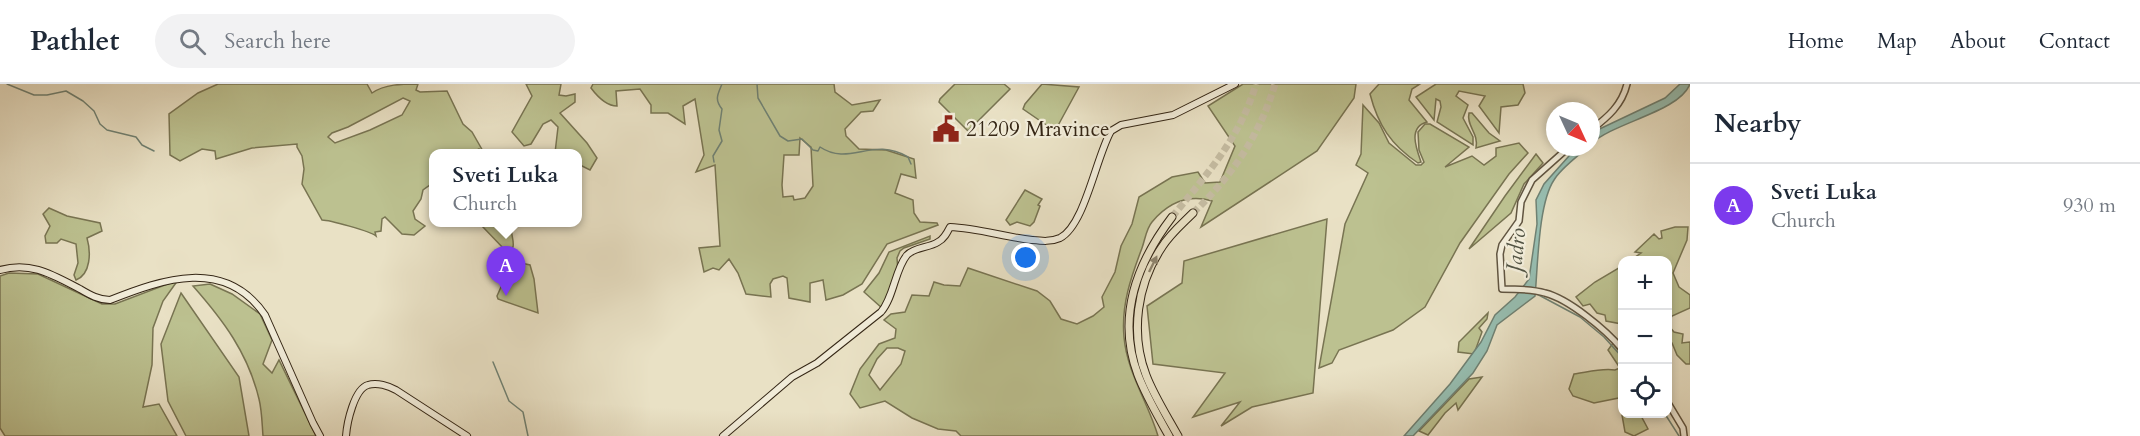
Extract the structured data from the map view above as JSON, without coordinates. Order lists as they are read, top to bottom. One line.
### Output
{"water":["Jadro"],"places":{"public building":["21209 Mravince"]},"north":"bottom right","page":{"header":"Pathlet","search":"Search here","nav":["Home","Map","About","Contact"],"heading":"Nearby","popup":["Sveti Luka","Church"],"list":[{"mark":"A","name":"Sveti Luka","note":"Church","value":"930 m"}],"pins":"A","map_buttons":["+","−"]}}
